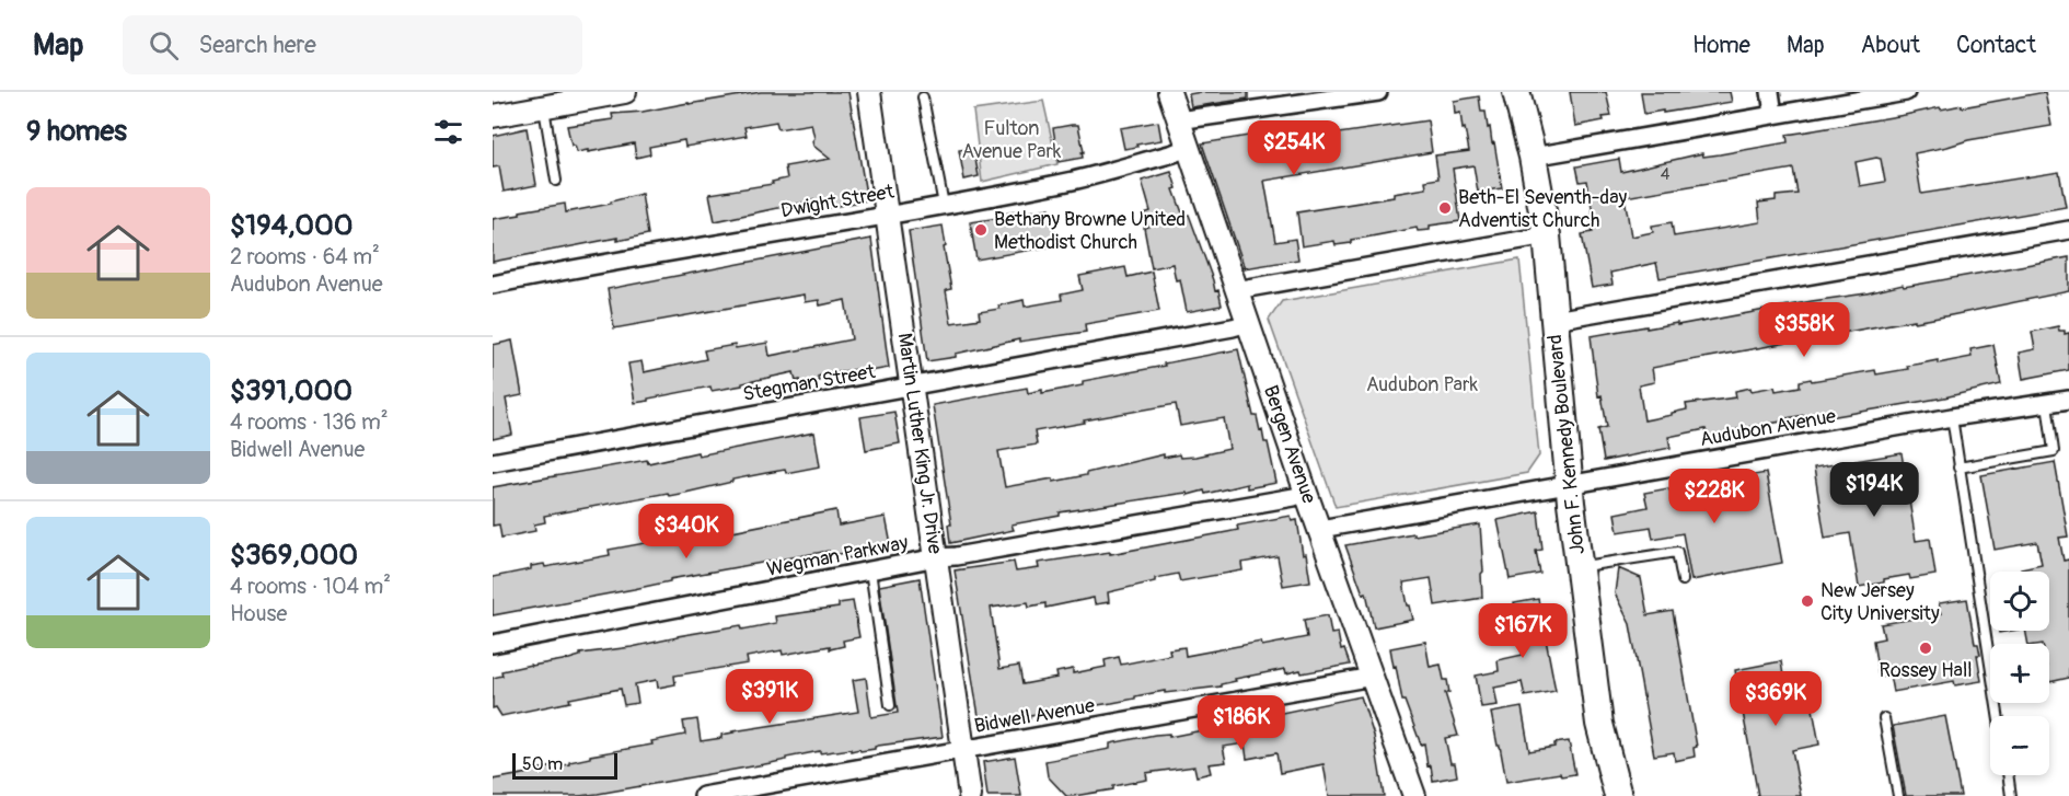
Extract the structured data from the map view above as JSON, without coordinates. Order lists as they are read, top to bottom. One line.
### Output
{"streets":{"main road":["John F. Kennedy Boulevard"],"street":["Dwight Street","Stegman Street","Audubon Avenue","Martin Luther King Jr. Drive","Bergen Avenue","Wegman Parkway","Bidwell Avenue"]},"crossings":[["Dwight Street","Martin Luther King Jr. Drive"],["Dwight Street","Bergen Avenue"],["Stegman Street","Martin Luther King Jr. Drive"],["Stegman Street","Bergen Avenue"],["Audubon Avenue","Bergen Avenue"],["Audubon Avenue","John F. Kennedy Boulevard"],["Martin Luther King Jr. Drive","Wegman Parkway"],["Martin Luther King Jr. Drive","Bidwell Avenue"],["Bergen Avenue","Wegman Parkway"],["Bergen Avenue","Bidwell Avenue"]],"parks":["Fulton Avenue Park","Audubon Park"],"places":["Beth-El Seventh-day Adventist Church","Bethany Browne United Methodist Church","New Jersey City University","Rossey Hall"],"house_numbers":["4"],"scale_bar":"50 m","page":{"header":"Map","search":"Search here","nav":["Home","Map","About","Contact"],"heading":"9 homes","price":["$254K","$358K","$194K","$228K","$340K","$167K","$391K","$369K","$186K"],"list":[{"name":"$194,000","note":"2 rooms · 64 m² · Audubon Avenue"},{"name":"$391,000","note":"4 rooms · 136 m² · Bidwell Avenue"},{"name":"$369,000","note":"4 rooms · 104 m² · House"}],"map_buttons":["+","−"],"scale":"50 m"}}
